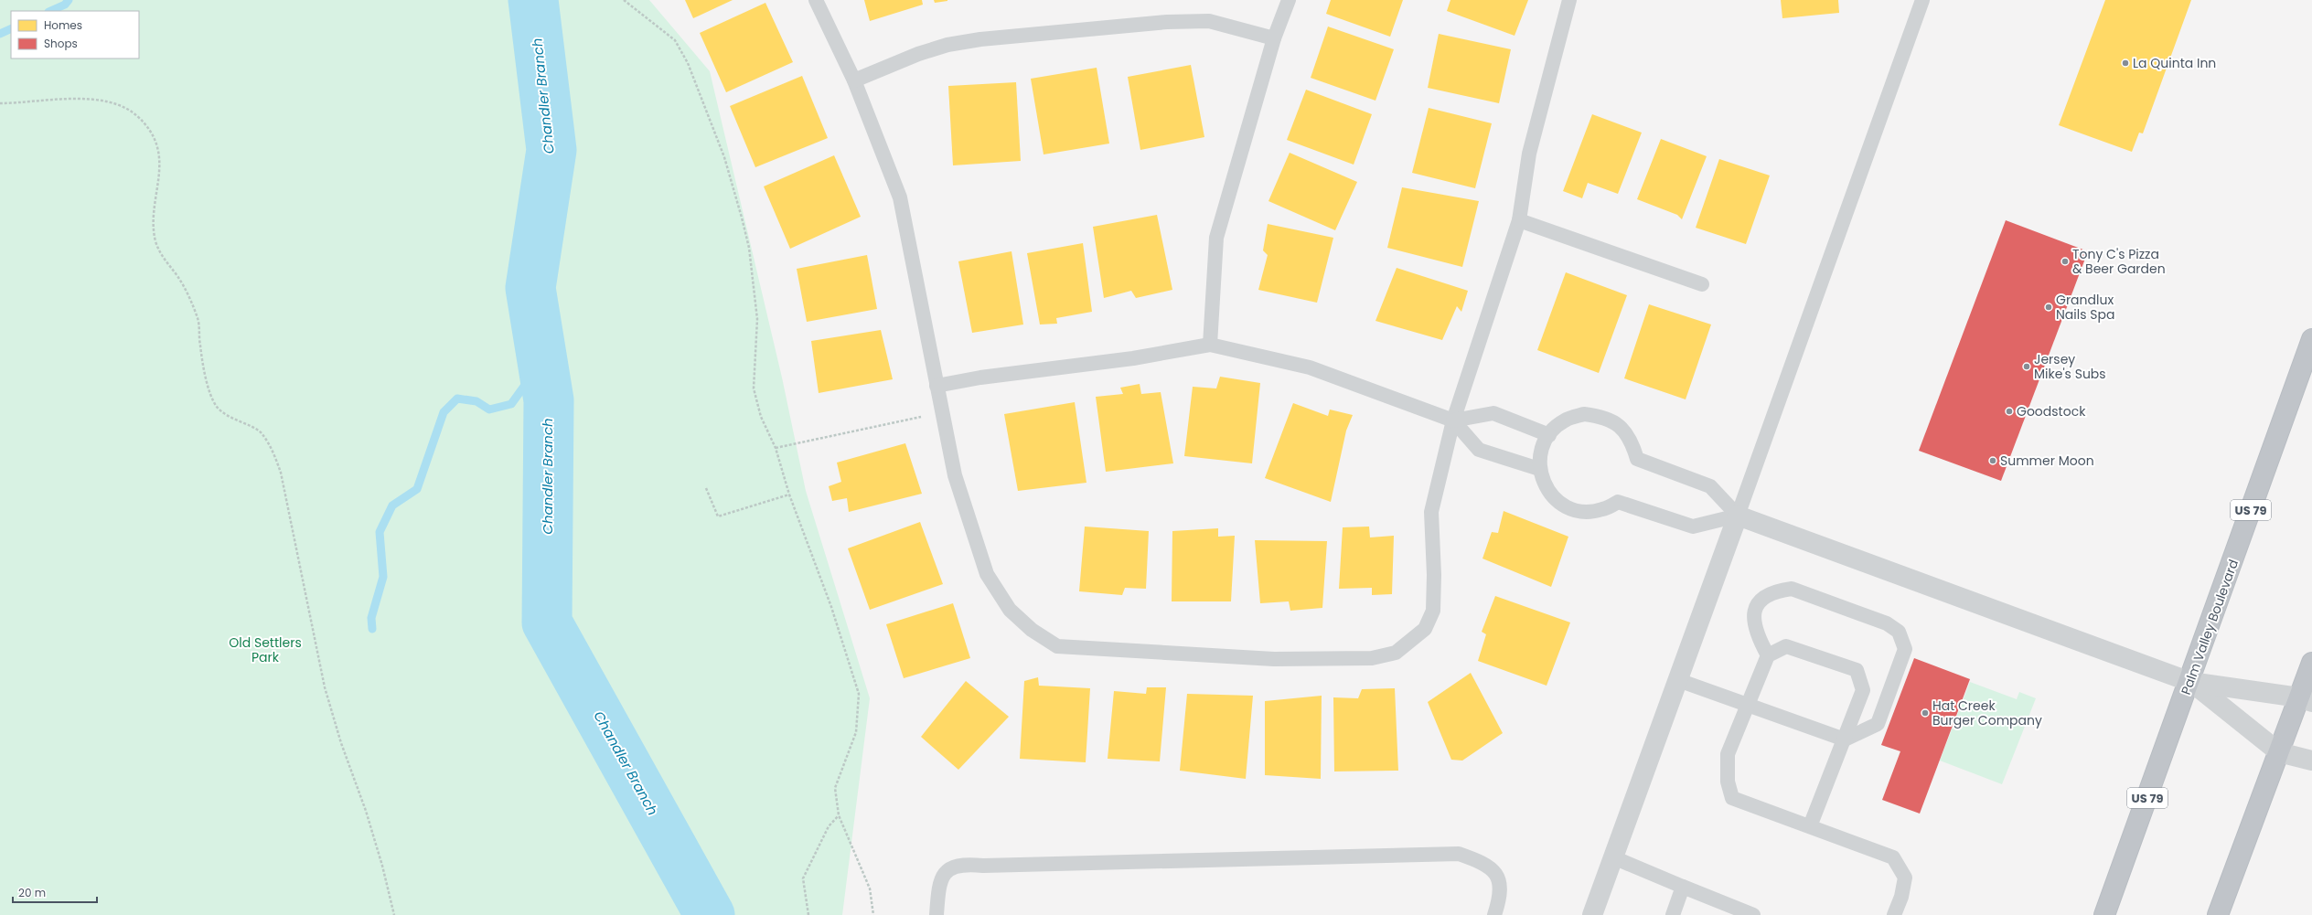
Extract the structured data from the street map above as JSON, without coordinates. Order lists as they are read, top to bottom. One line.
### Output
{"streets":{"highway":["US 79","Palm Valley Boulevard"]},"water":["Chandler Branch"],"parks":["Old Settlers Park"],"places":["La Quinta Inn","Tony C's Pizza & Beer Garden","Grandlux Nails Spa","Jersey Mike's Subs","Goodstock","Summer Moon","Hat Creek Burger Company"],"legend":["Homes","Shops"],"scale_bar":"20 m"}
